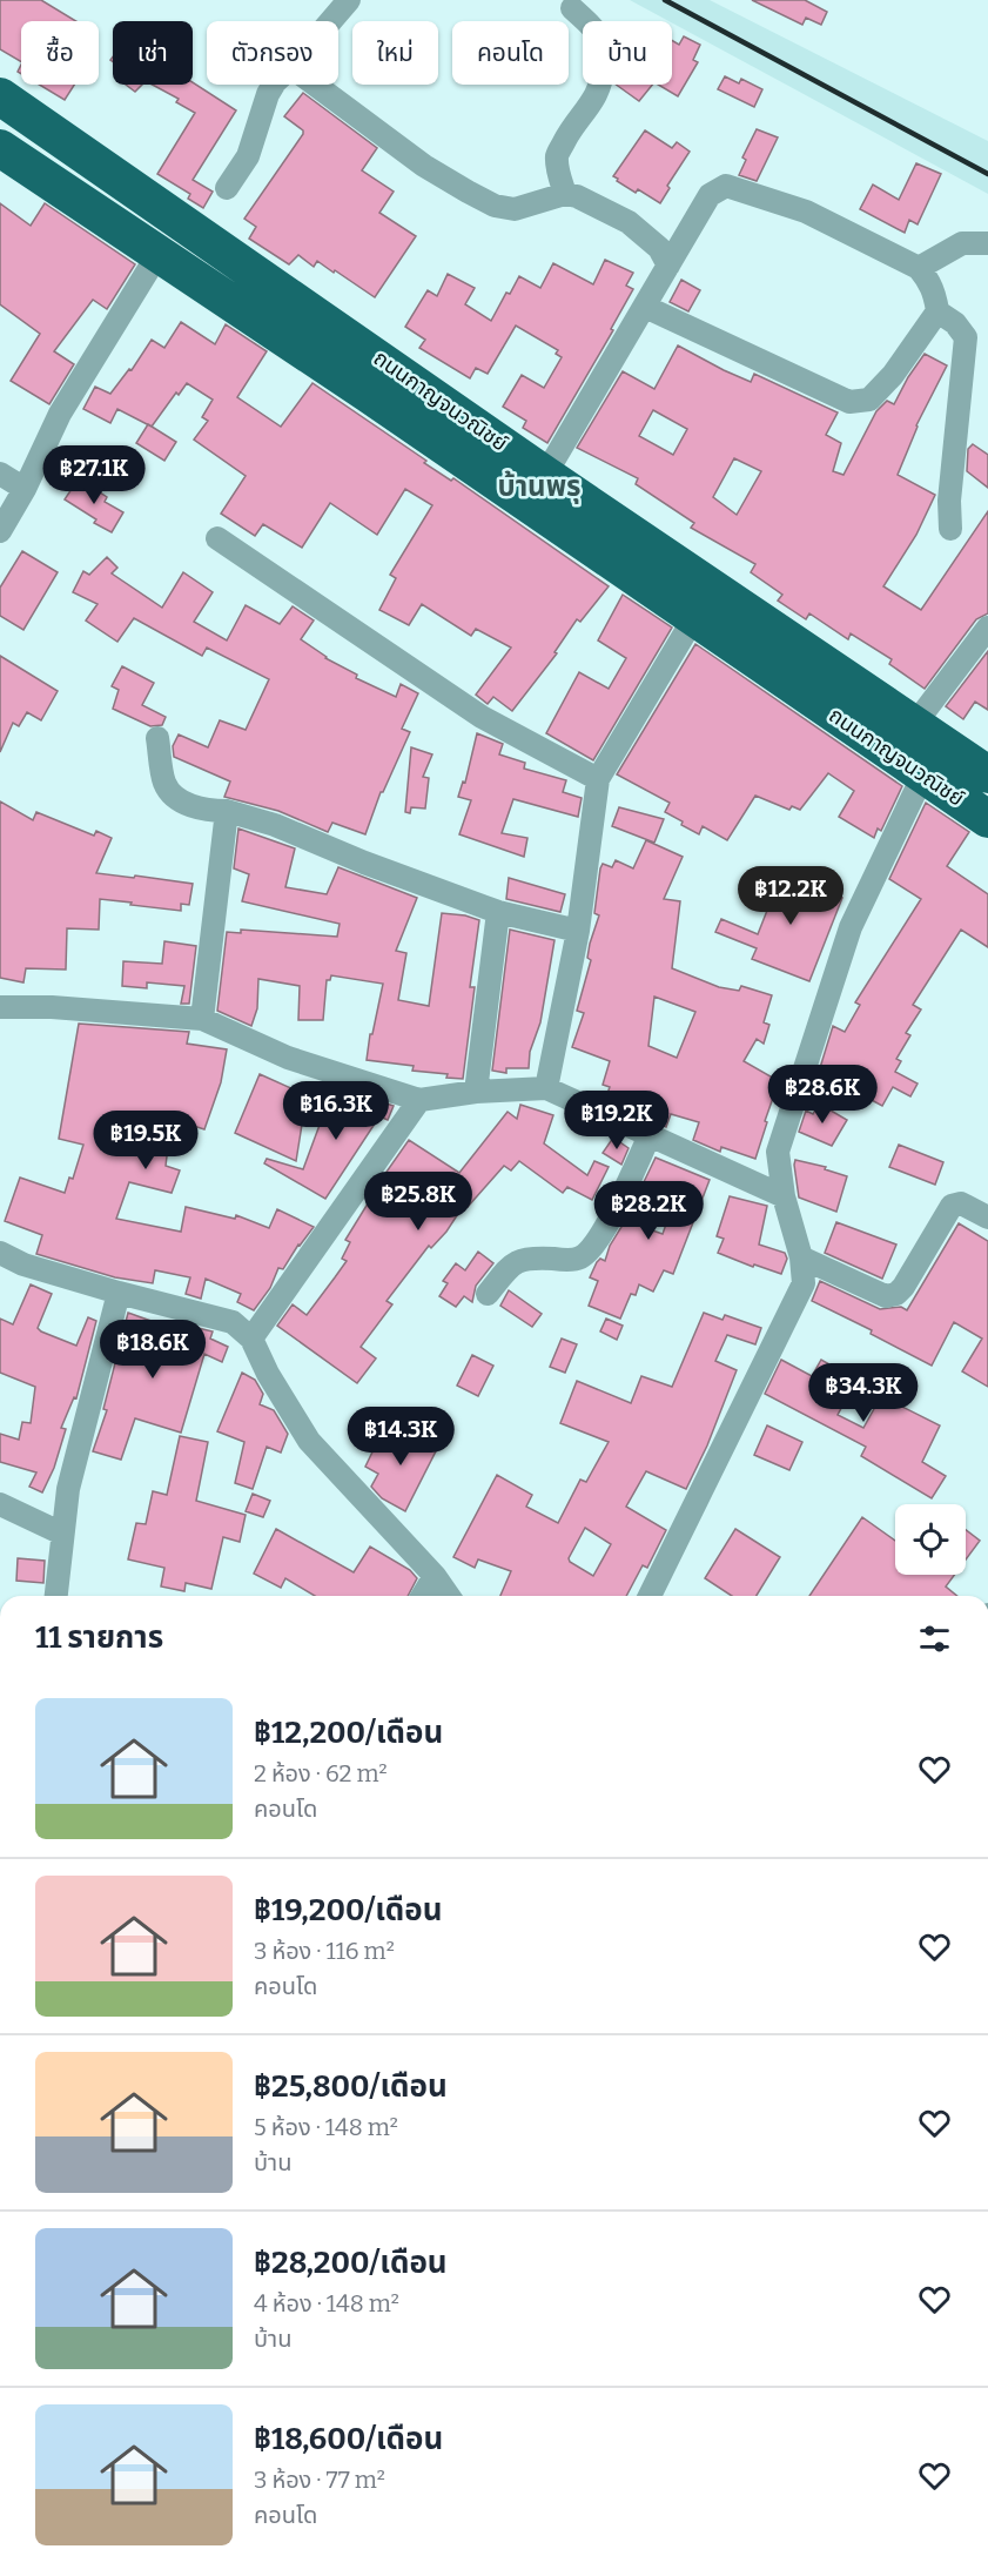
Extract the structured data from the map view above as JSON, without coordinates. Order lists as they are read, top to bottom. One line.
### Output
{"streets":{"highway":["ถนนกาญจนวณิชย์"]},"districts":["บ้านพรุ"],"page":{"chip":["ซื้อ","เช่า","ตัวกรอง","ใหม่","คอนโด","บ้าน"],"price":["฿27.1K","฿12.2K","฿28.6K","฿16.3K","฿19.2K","฿19.5K","฿25.8K","฿28.2K","฿18.6K","฿34.3K","฿14.3K"],"heading":"11 รายการ","list":[{"name":"฿12,200/เดือน","note":"2 ห้อง · 62 m² · คอนโด"},{"name":"฿19,200/เดือน","note":"3 ห้อง · 116 m² · คอนโด"},{"name":"฿25,800/เดือน","note":"5 ห้อง · 148 m² · บ้าน"},{"name":"฿28,200/เดือน","note":"4 ห้อง · 148 m² · บ้าน"},{"name":"฿18,600/เดือน","note":"3 ห้อง · 77 m² · คอนโด"}]}}
